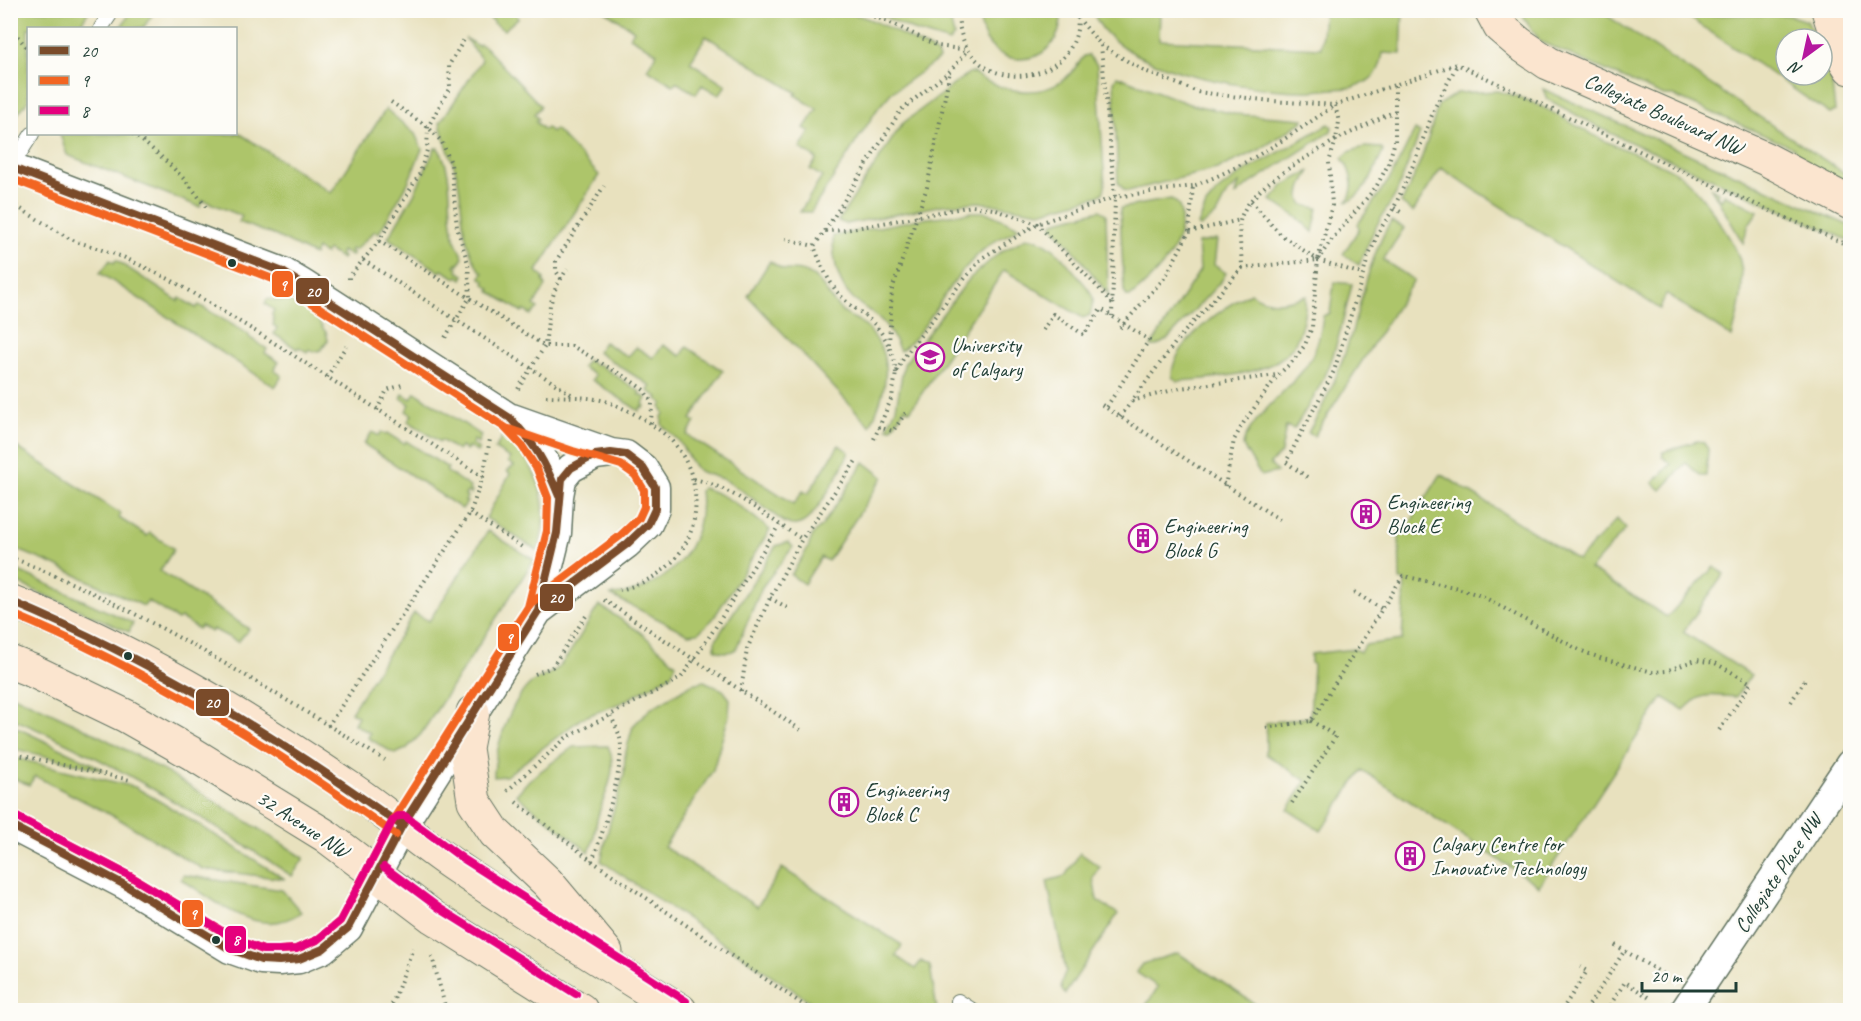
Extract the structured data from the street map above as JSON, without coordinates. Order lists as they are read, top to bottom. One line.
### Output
{"streets":{"main road":["Collegiate Boulevard NW","32 Avenue NW"],"street":["Collegiate Place NW"]},"places":{"school or university":["University of Calgary"],"building":["Engineering Block E","Engineering Block G","Engineering Block C","Calgary Centre for Innovative Technology"]},"lines":["transit line 20","transit line 9","transit line 8"],"legend":["20","9","8"],"scale_bar":"20 m","north":"bottom left"}
